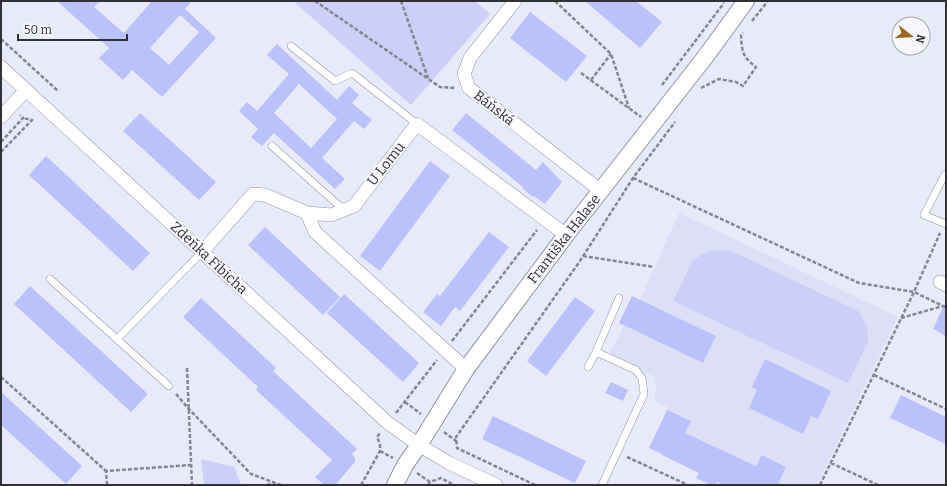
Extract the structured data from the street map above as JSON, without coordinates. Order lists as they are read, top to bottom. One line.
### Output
{"streets":{"street":["Báňská","U Lomu","Františka Halase","Zdeňka Fibicha"]},"crossings":[["Báňská","Františka Halase"],["U Lomu","Zdeňka Fibicha"],["Františka Halase","Zdeňka Fibicha"]],"scale_bar":"50 m","north":"right"}
